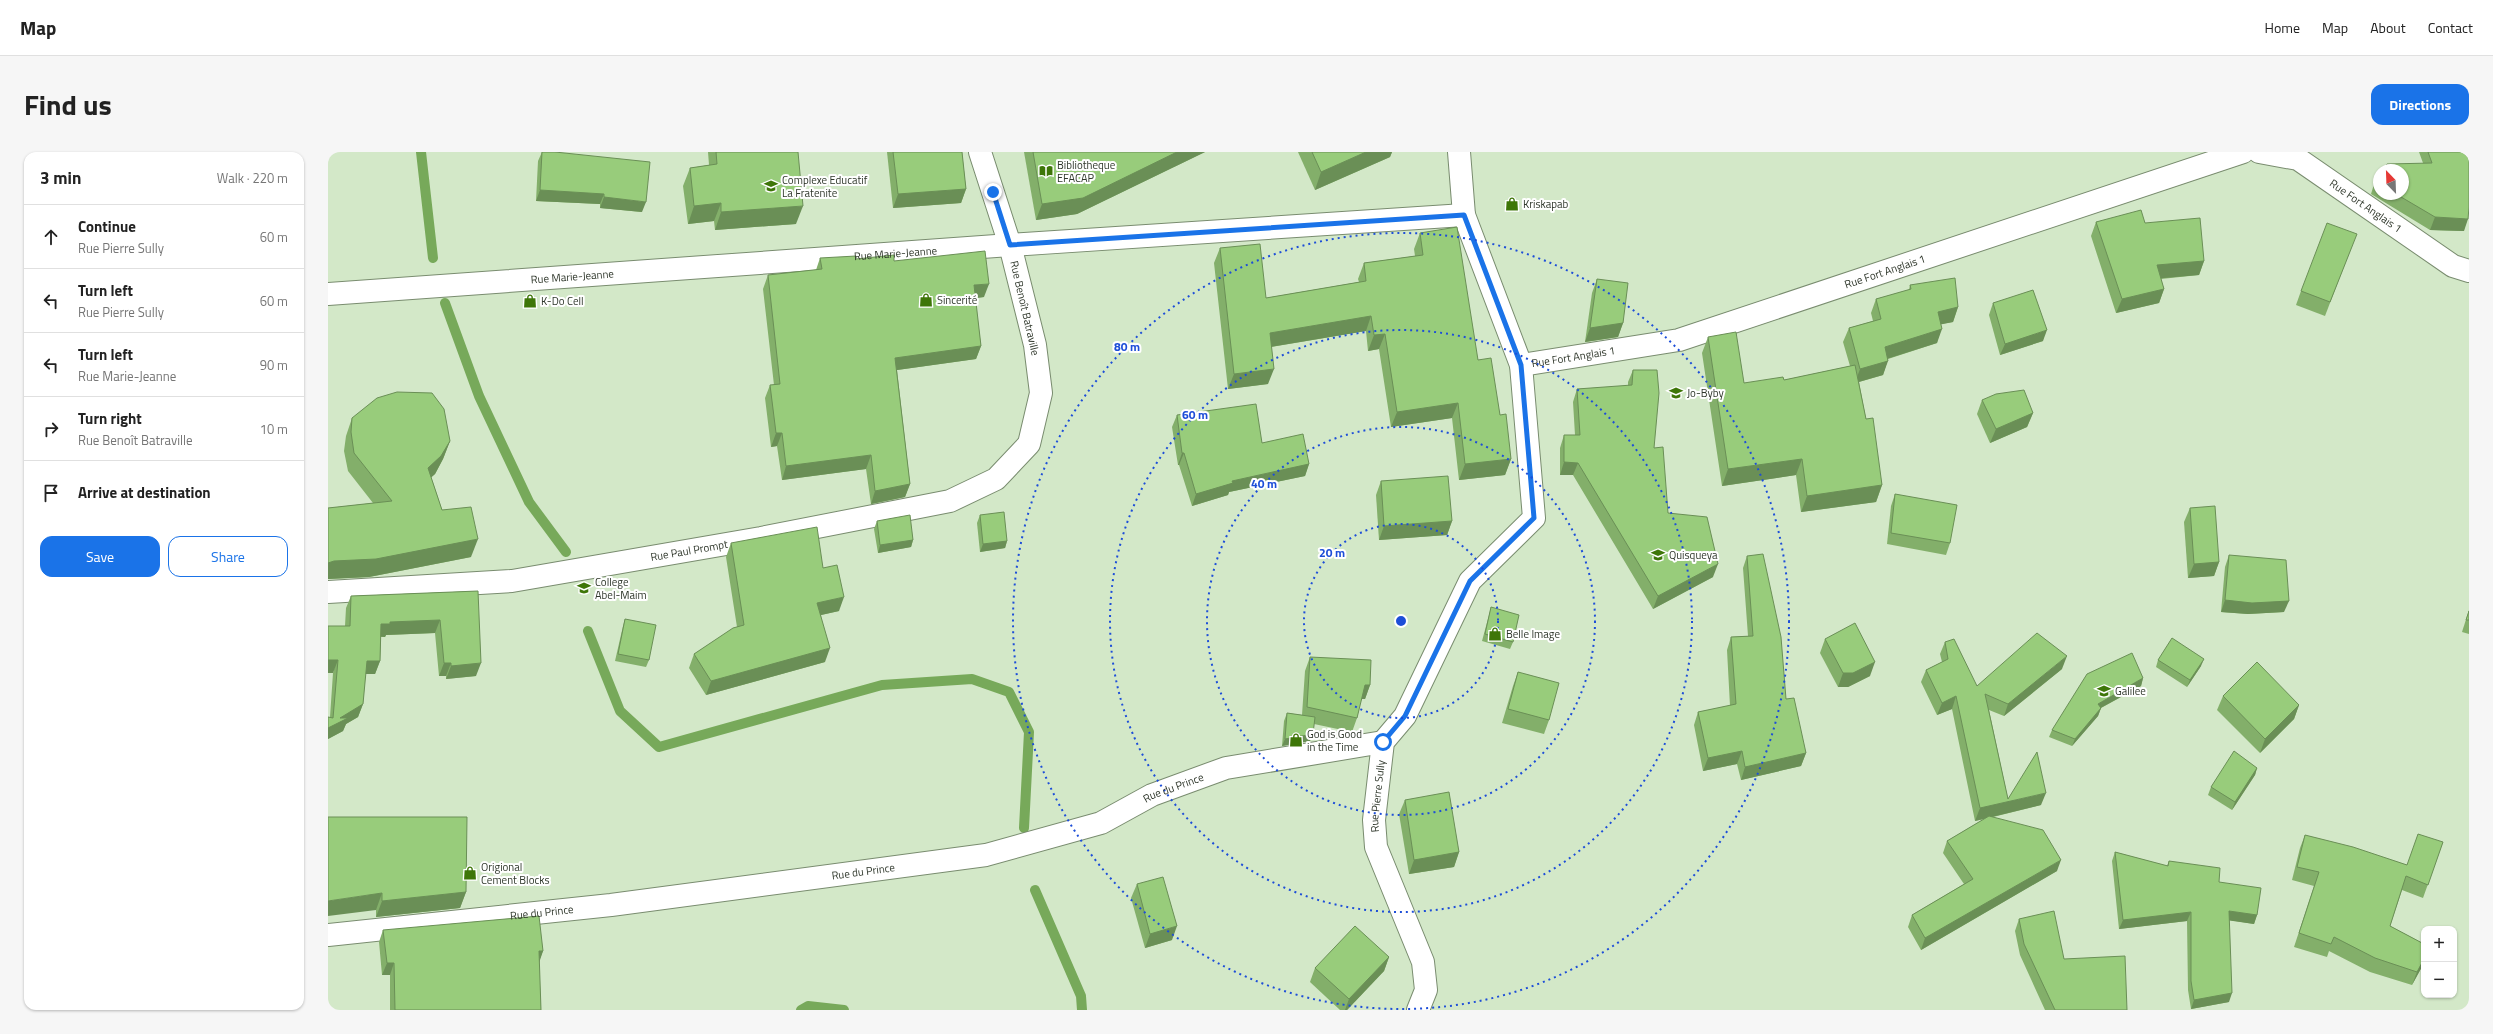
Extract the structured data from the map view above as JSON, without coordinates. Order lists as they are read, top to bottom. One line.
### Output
{"streets":{"street":["Rue Fort Anglais 1","Rue Marie-Jeanne","Rue Benoît Batraville","Rue Paul Prompt","Rue du Prince","Rue Pierre Sully"]},"crossings":[["Rue Marie-Jeanne","Rue Benoît Batraville"],["Rue Benoît Batraville","Rue Paul Prompt"],["Rue du Prince","Rue Pierre Sully"]],"places":{"library":["Bibliotheque EFACAP"],"school or university":["Complexe Educatif La Fratenite","Jo-Byby","Quisqueya","College Abel-Maim","Galilee"],"shop":["Kriskapab","Sincerité","K-Do Cell","Belle Image","God is Good in the Time","Origional Cement Blocks"]},"north":"top left","page":{"header":"Map","nav":["Home","Map","About","Contact"],"title":"Find us","buttons":["Directions",["Save","Share"]],"heading":["3 min","Walk · 220 m"],"list":[["Continue","Rue Pierre Sully","60 m"],["Turn left","Rue Pierre Sully","60 m"],["Turn left","Rue Marie-Jeanne","90 m"],["Turn right","Rue Benoît Batraville","10 m"],"Arrive at destination"],"map_buttons":["+","−"]},"rings":["80 m","60 m","40 m","20 m"]}
